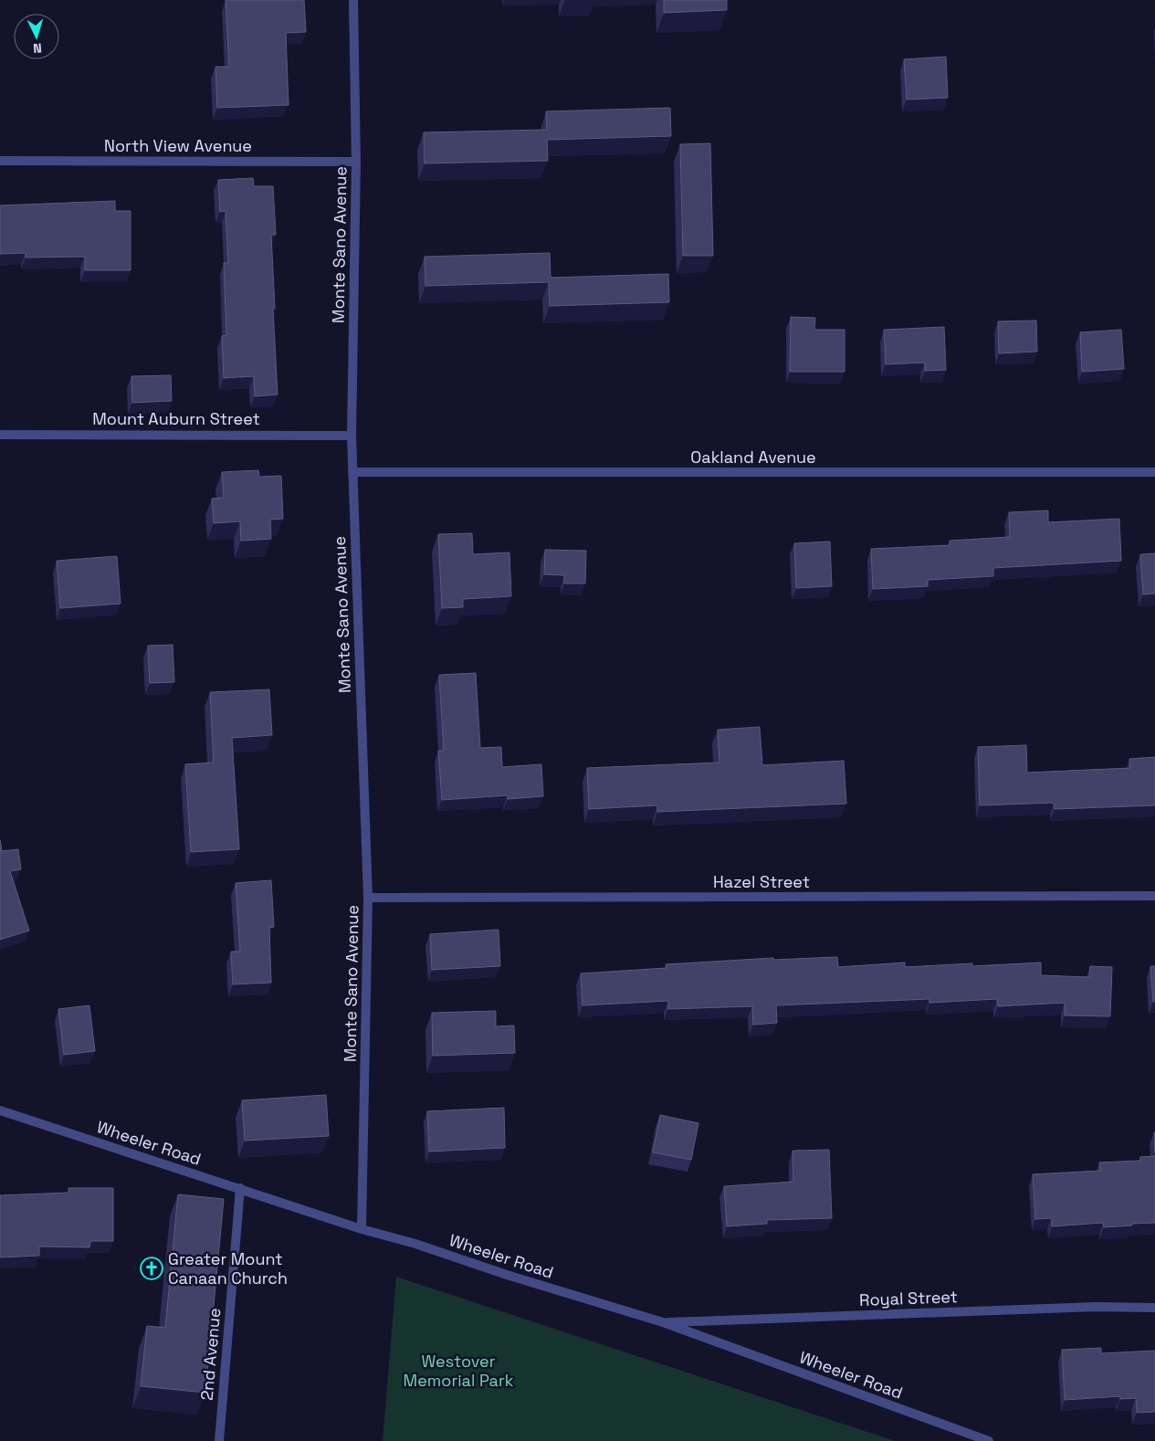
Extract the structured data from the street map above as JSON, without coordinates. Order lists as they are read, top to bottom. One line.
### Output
{"streets":{"street":["North View Avenue","Monte Sano Avenue","Mount Auburn Street","Oakland Avenue","Hazel Street","Wheeler Road","Royal Street","2nd Avenue"]},"crossings":[["North View Avenue","Monte Sano Avenue"],["Monte Sano Avenue","Mount Auburn Street"],["Monte Sano Avenue","Oakland Avenue"],["Monte Sano Avenue","Hazel Street"],["Monte Sano Avenue","Wheeler Road"],["Wheeler Road","Royal Street"],["Wheeler Road","2nd Avenue"]],"parks":["Westover Memorial Park"],"places":{"church":["Greater Mount Canaan Church"]},"north":"bottom"}
